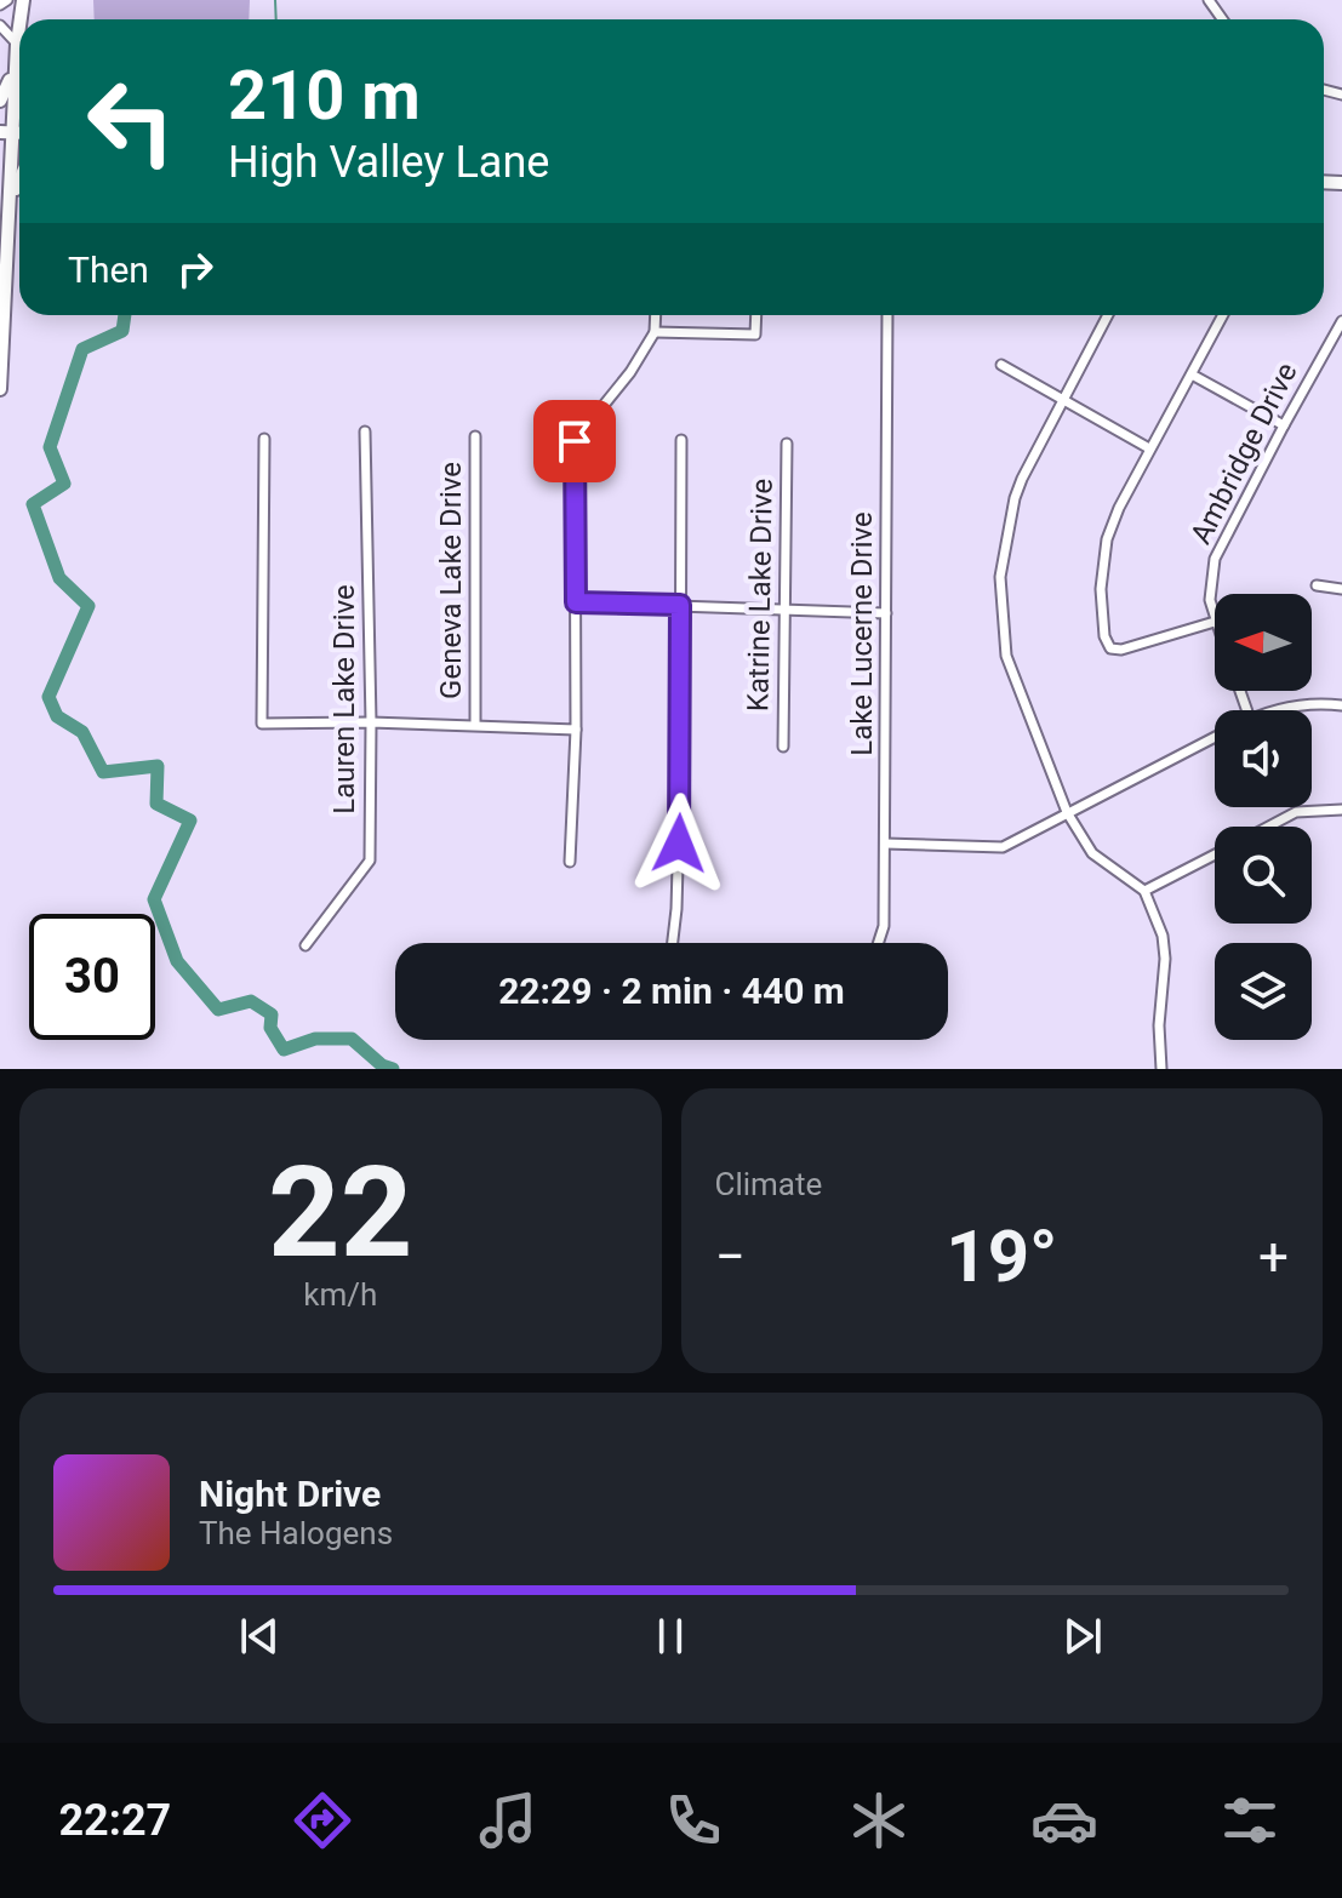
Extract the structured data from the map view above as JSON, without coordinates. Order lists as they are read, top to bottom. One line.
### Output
{"streets":{"street":["Ambridge Drive","Geneva Lake Drive","Katrine Lake Drive","Lake Lucerne Drive","Lauren Lake Drive"]},"north":"left","page":{"turn":["210 m","High Valley Lane"],"then":"Then","limit":"30","trip":"22:29 · 2 min · 440 m","tile":[["22","km/h"],"Climate"],"heat":["−","19°","+"],"song":["Night Drive","The Halogens"],"tabs":"22:27"}}
